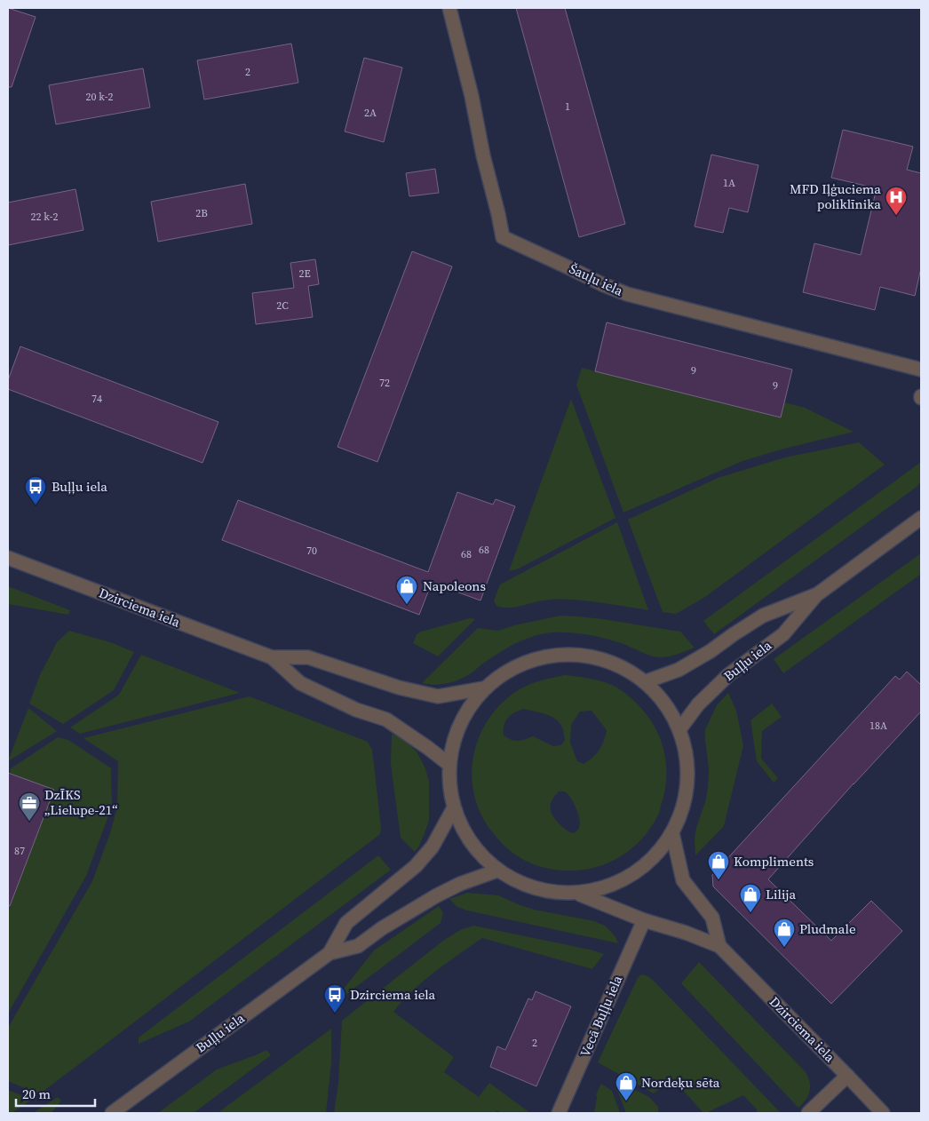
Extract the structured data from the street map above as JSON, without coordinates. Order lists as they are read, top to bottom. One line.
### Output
{"streets":{"street":["Šauļu iela","Dzirciema iela","Buļļu iela","Vecā Buļļu iela"]},"crossings":[["Dzirciema iela","Vecā Buļļu iela"]],"places":{"hospital":["MFD Iļģuciema poliklīnika"],"bus stop":["Buļļu iela","Dzirciema iela"],"shop":["Napoleons","Kompliments","Lilija","Pludmale","Nordeķu sēta"],"office":["DzĪKS „Lielupe-21“"]},"house_numbers":["2","20 k-2","1","2A","1A","2B","22 k-2","2E","2C","9","72","9","74","68","70","68","18A","87","2"],"scale_bar":"20 m"}
